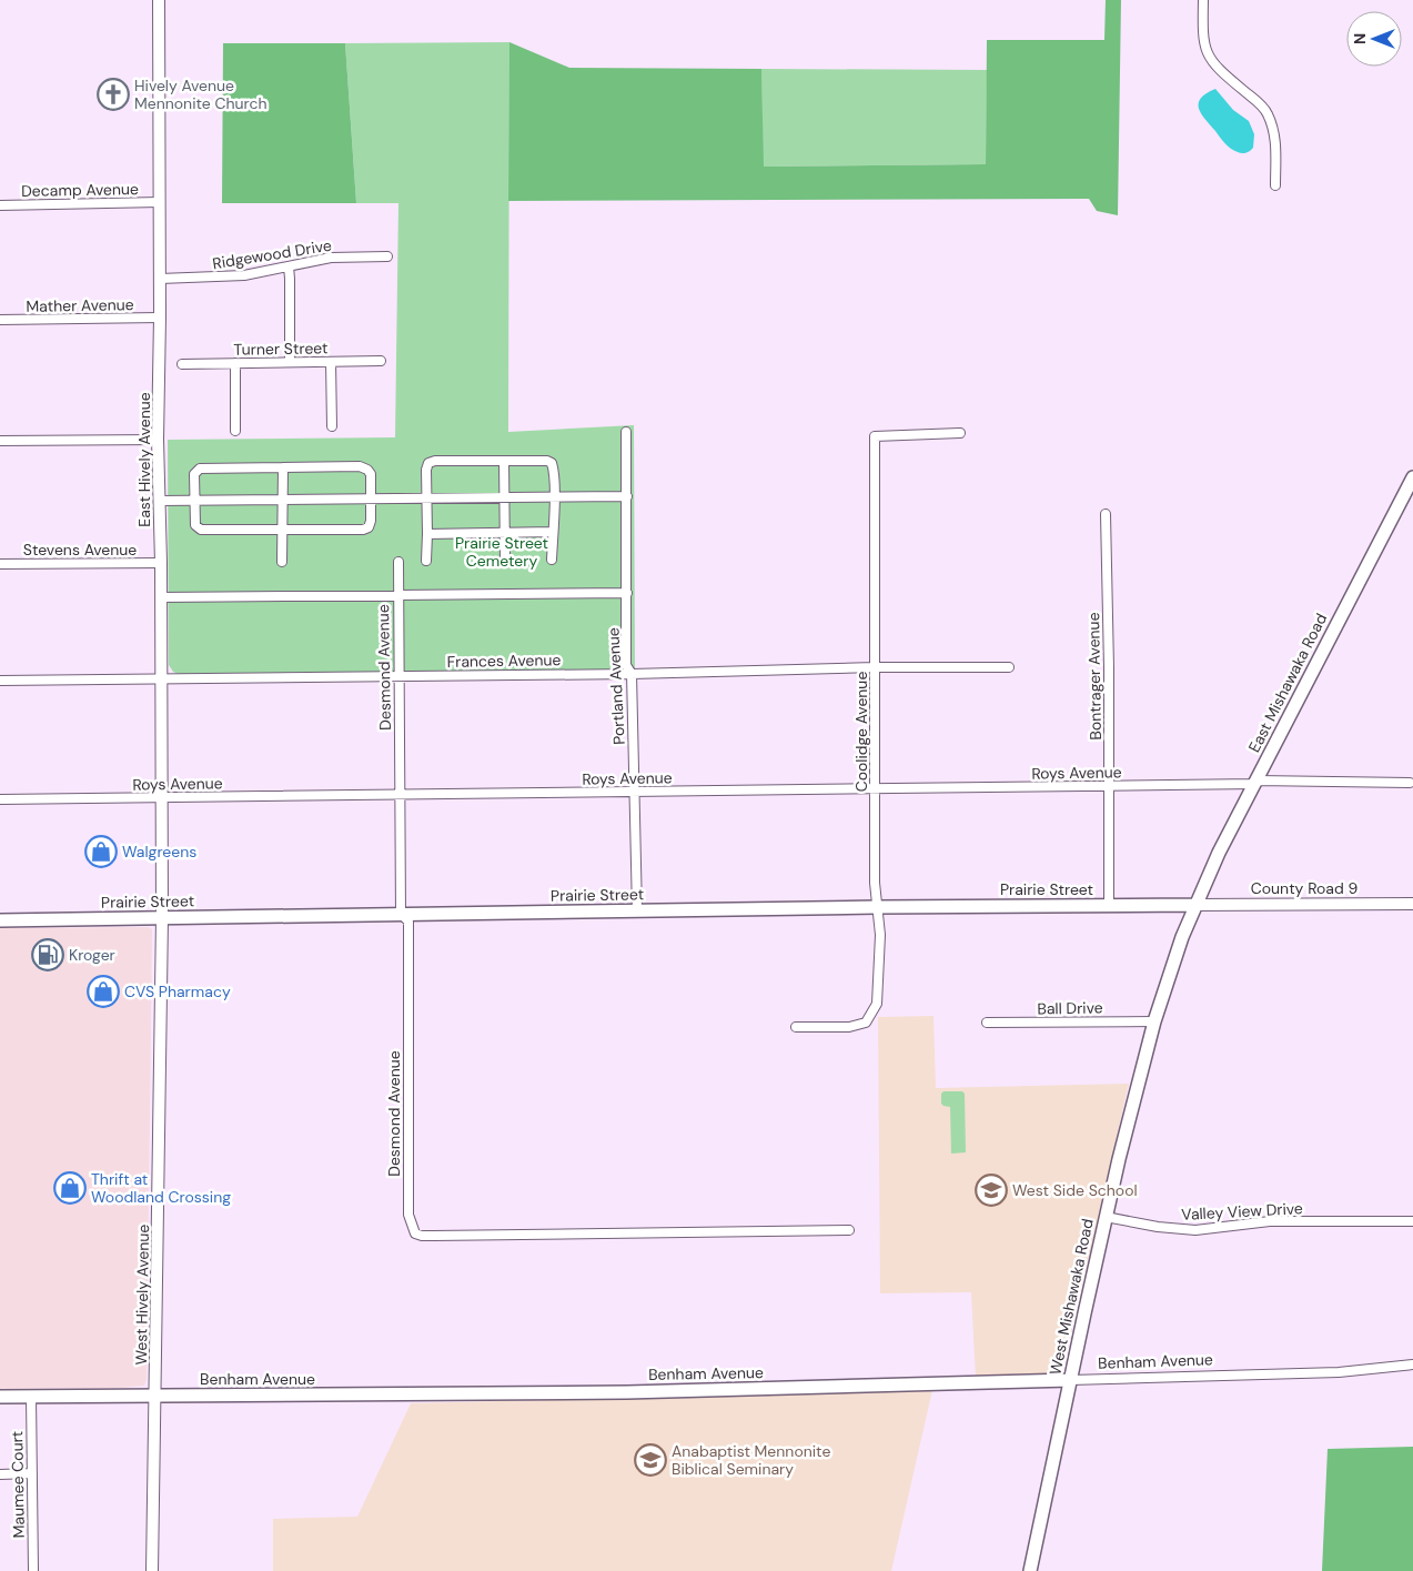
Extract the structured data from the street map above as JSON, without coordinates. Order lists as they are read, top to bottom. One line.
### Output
{"streets":{"main road":["East Mishawaka Road","Prairie Street","West Mishawaka Road","Benham Avenue"],"street":["Decamp Avenue","Ridgewood Drive","Mather Avenue","Turner Street","East Hively Avenue","Stevens Avenue","Frances Avenue","Desmond Avenue","Bontrager Avenue","Portland Avenue","Coolidge Avenue","Roys Avenue","County Road 9","Ball Drive","Valley View Drive","West Hively Avenue","Maumee Court"]},"crossings":[["Decamp Avenue","East Hively Avenue"],["Ridgewood Drive","East Hively Avenue"],["Mather Avenue","East Hively Avenue"],["East Hively Avenue","Stevens Avenue"],["East Hively Avenue","Frances Avenue"],["East Hively Avenue","Roys Avenue"],["East Hively Avenue","Prairie Street"],["East Hively Avenue","West Hively Avenue"],["Frances Avenue","Desmond Avenue"],["Frances Avenue","Portland Avenue"],["Frances Avenue","Coolidge Avenue"],["Desmond Avenue","Roys Avenue"],["Desmond Avenue","Prairie Street"],["Bontrager Avenue","Roys Avenue"],["Bontrager Avenue","Prairie Street"],["East Mishawaka Road","Roys Avenue"],["East Mishawaka Road","County Road 9"],["East Mishawaka Road","Prairie Street"],["East Mishawaka Road","West Mishawaka Road"],["Portland Avenue","Roys Avenue"],["Portland Avenue","Prairie Street"],["Coolidge Avenue","Roys Avenue"],["Coolidge Avenue","Prairie Street"],["County Road 9","Prairie Street"],["County Road 9","West Mishawaka Road"],["Prairie Street","West Hively Avenue"],["Prairie Street","West Mishawaka Road"],["Ball Drive","West Mishawaka Road"],["Valley View Drive","West Mishawaka Road"],["West Hively Avenue","Benham Avenue"],["West Mishawaka Road","Benham Avenue"],["Benham Avenue","Maumee Court"]],"parks":["Prairie Street Cemetery"],"places":{"church":["Hively Avenue Mennonite Church"],"shop":["Walgreens","CVS Pharmacy","Thrift at Woodland Crossing"],"fuel station":["Kroger"],"school or university":["West Side School","Anabaptist Mennonite Biblical Seminary"]},"north":"left"}
